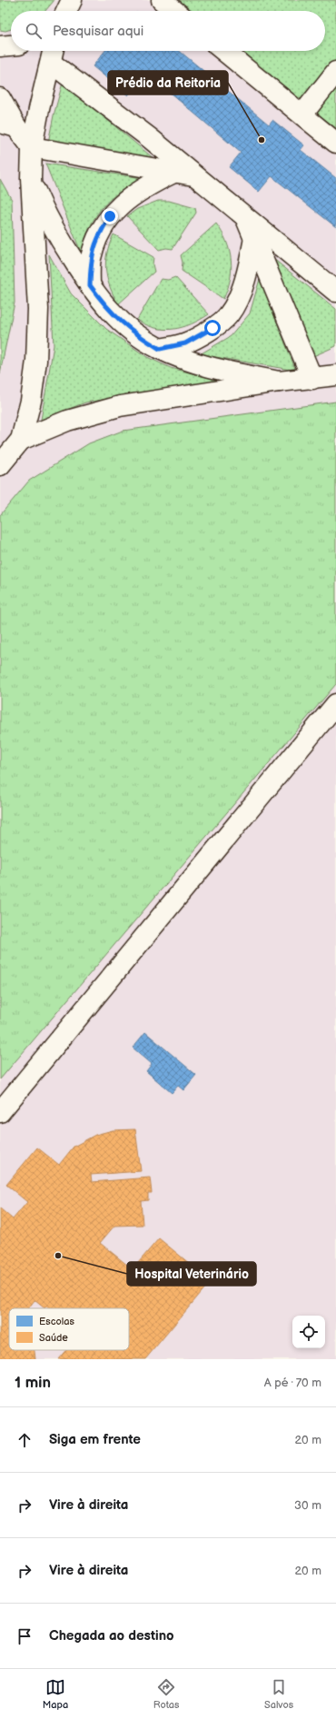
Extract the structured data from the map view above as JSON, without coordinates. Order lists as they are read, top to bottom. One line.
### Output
{"places":["Prédio da Reitoria","Hospital Veterinário"],"legend":["Escolas","Saúde"],"page":{"search":"Pesquisar aqui","heading":["1 min","A pé · 70 m"],"list":[["Siga em frente","20 m"],["Vire à direita","30 m"],["Vire à direita","20 m"],"Chegada ao destino"],"nav":["Mapa","Rotas","Salvos"]}}
